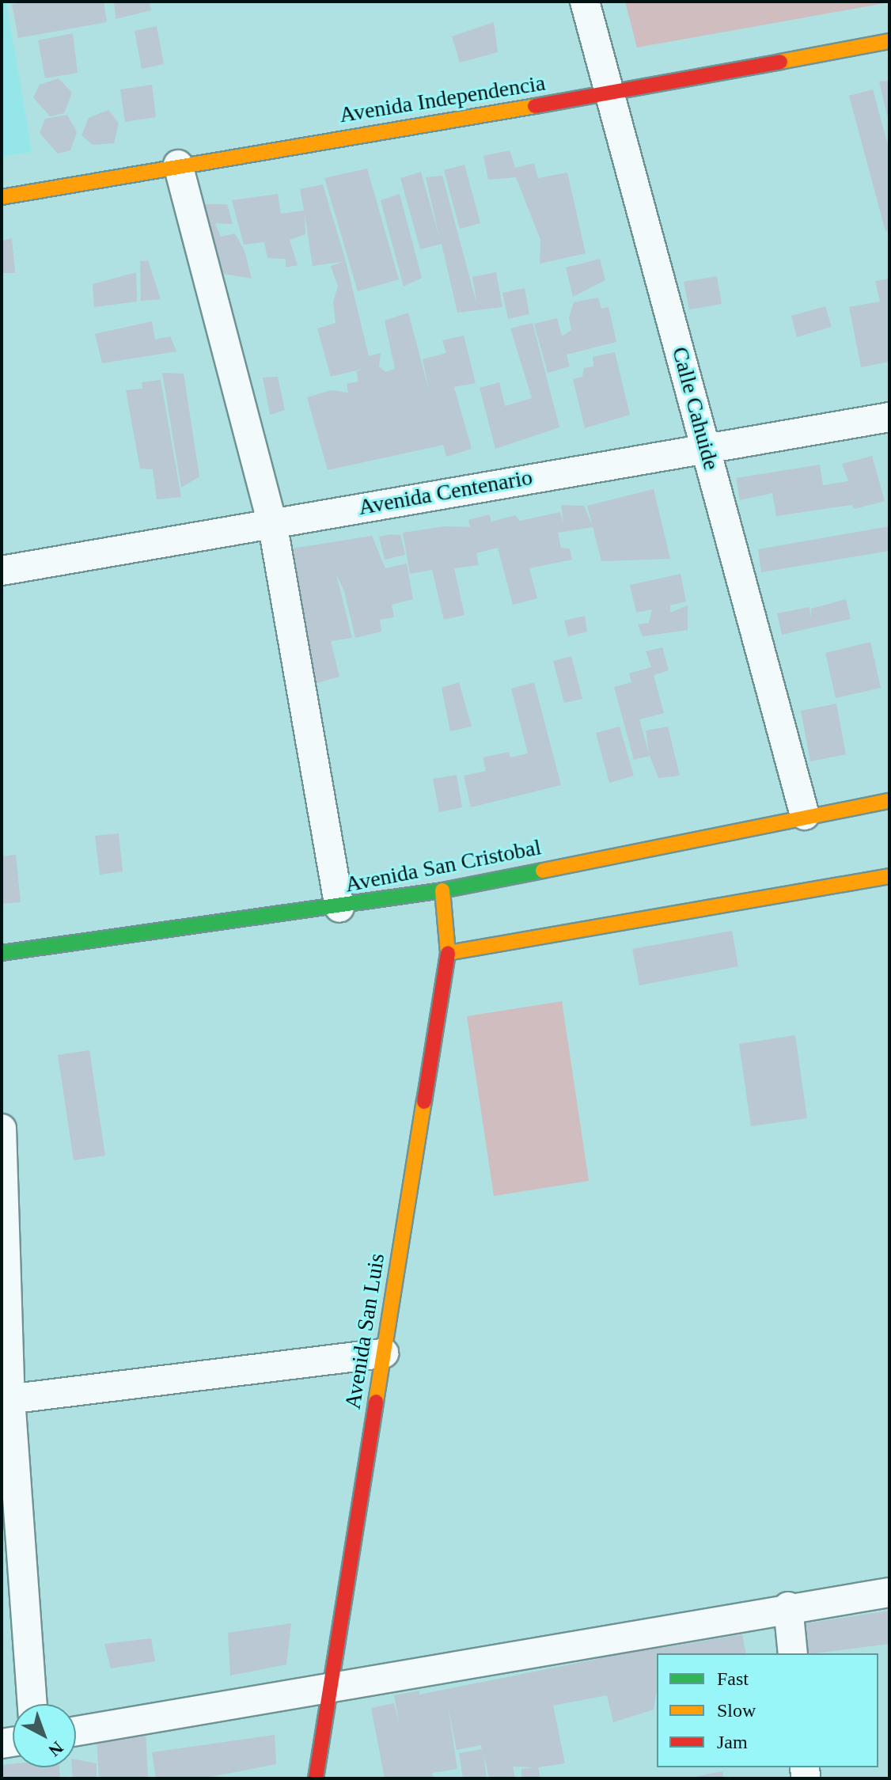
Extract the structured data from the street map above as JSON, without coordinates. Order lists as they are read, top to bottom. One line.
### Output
{"streets":{"main road":["Avenida Independencia","Avenida San Cristobal","Avenida San Luis"],"street":["Calle Cahuide","Avenida Centenario"]},"crossings":[["Avenida Independencia","Calle Cahuide"],["Calle Cahuide","Avenida Centenario"],["Calle Cahuide","Avenida San Cristobal"],["Avenida San Cristobal","Avenida San Luis"]],"legend":["Fast","Slow","Jam"],"north":"bottom right"}
